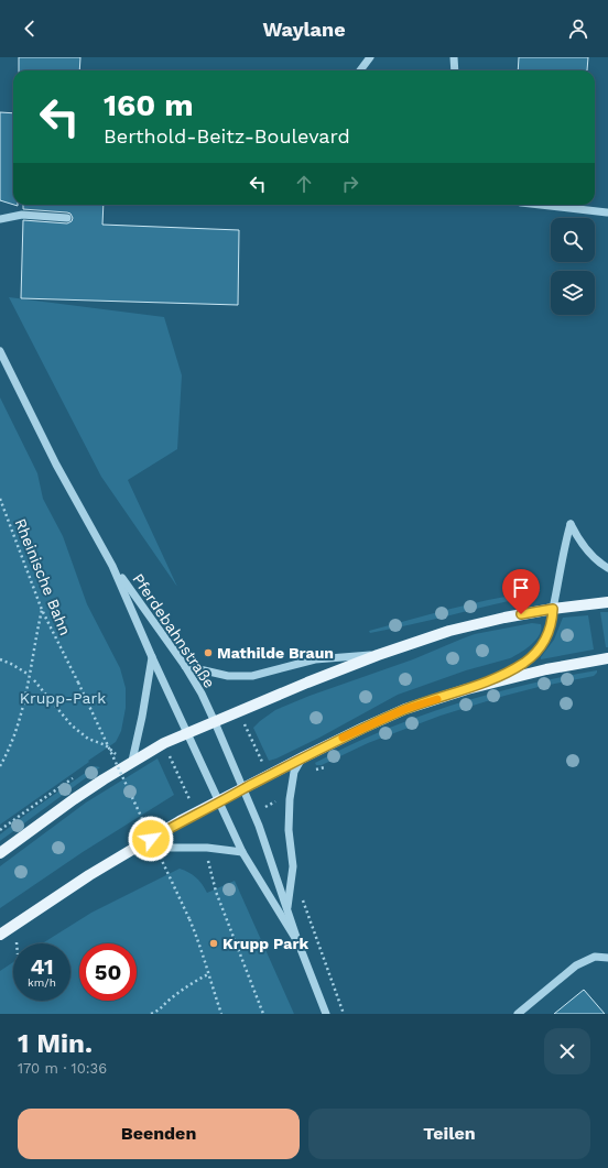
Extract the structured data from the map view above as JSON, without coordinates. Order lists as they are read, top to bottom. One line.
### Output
{"streets":{"street":["Pferdebahnstraße"],"path":["Rheinische Bahn"]},"parks":["Krupp-Park"],"places":["Mathilde Braun","Krupp Park"],"page":{"header":"Waylane","turn":["160 m","Berthold-Beitz-Boulevard"],"speed":"41 km/h","limit":"50","heading":["1 Min.","170 m · 10:36"],"buttons":["Beenden","Teilen"]}}
